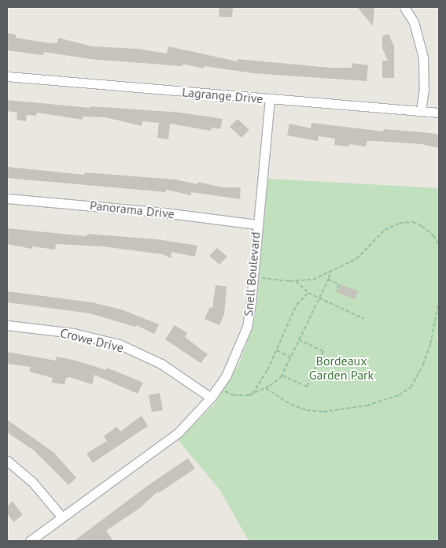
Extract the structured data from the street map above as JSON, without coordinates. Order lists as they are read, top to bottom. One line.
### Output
{"streets":{"street":["Lagrange Drive","Panorama Drive","Snell Boulevard","Crowe Drive"]},"crossings":[["Lagrange Drive","Snell Boulevard"],["Panorama Drive","Snell Boulevard"],["Snell Boulevard","Crowe Drive"]],"parks":["Bordeaux Garden Park"]}
